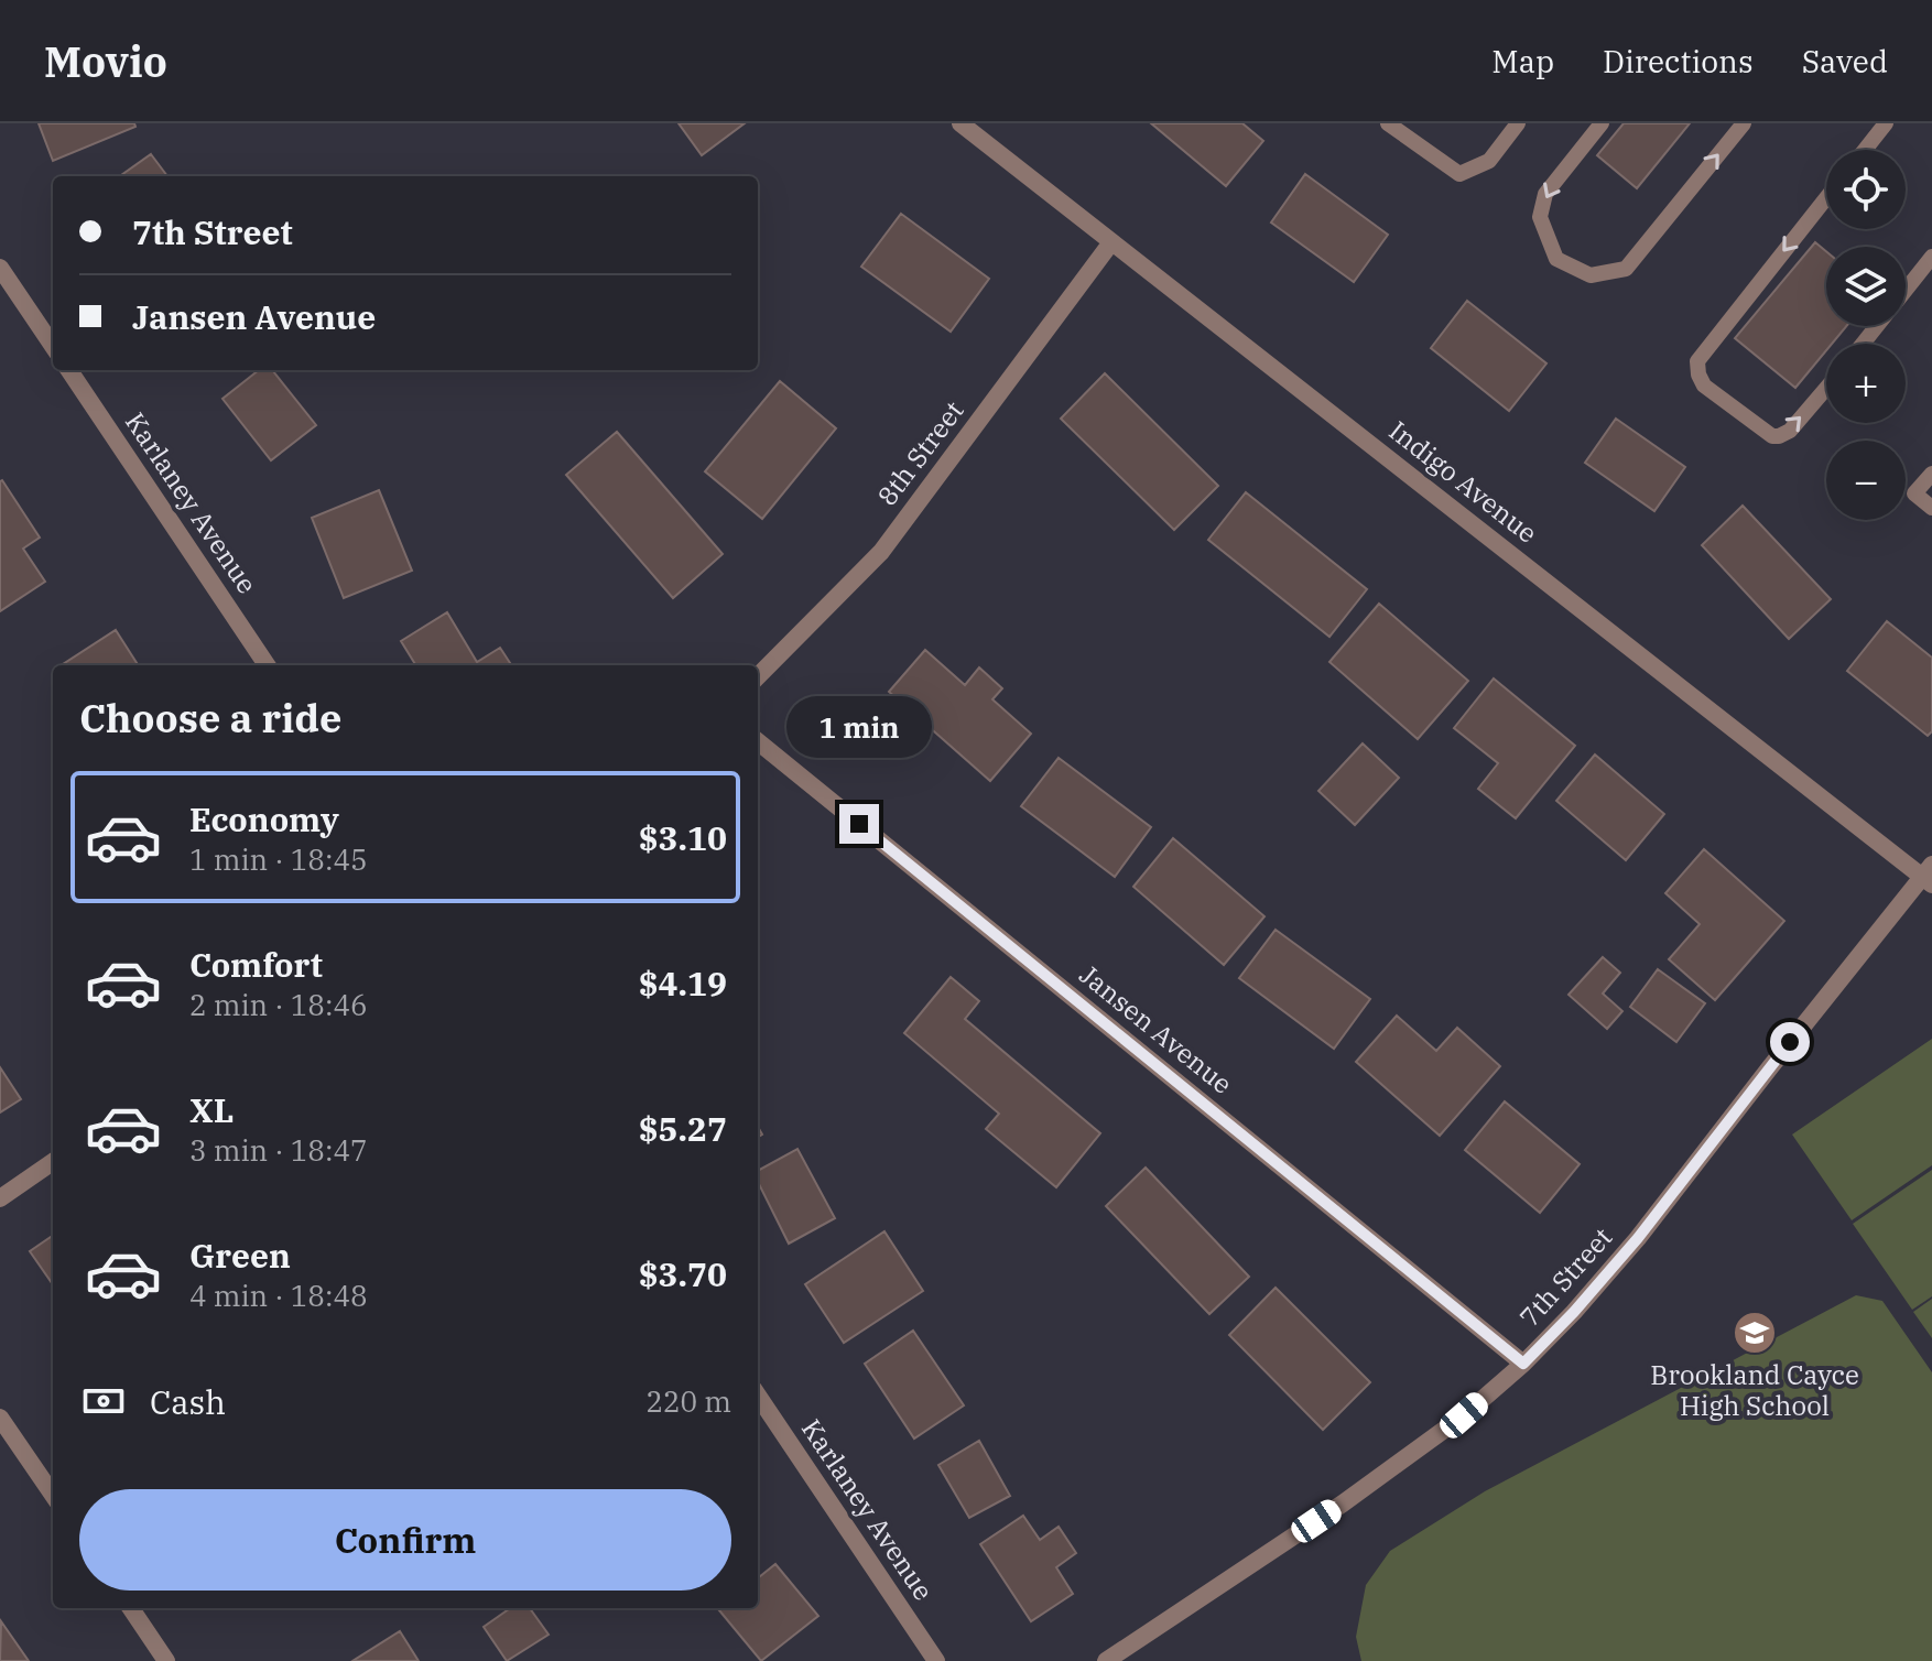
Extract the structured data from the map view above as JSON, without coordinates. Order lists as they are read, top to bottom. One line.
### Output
{"streets":{"street":["8th Street","Indigo Avenue","Karlaney Avenue","Jansen Avenue","7th Street"]},"crossings":[["8th Street","Indigo Avenue"],["Indigo Avenue","7th Street"],["Jansen Avenue","7th Street"]],"places":{"school or university":["Brookland Cayce High School"]},"page":{"header":"Movio","nav":["Map","Directions","Saved"],"map_buttons":["+","−"],"banner":["7th Street","Jansen Avenue"],"heading":"Choose a ride","bubble":"1 min","list":[{"name":"Economy","note":"1 min · 18:45","value":"$3.10"},{"name":"Comfort","note":"2 min · 18:46","value":"$4.19"},{"name":"XL","note":"3 min · 18:47","value":"$5.27"},{"name":"Green","note":"4 min · 18:48","value":"$3.70"}],"pay":["Cash","220 m"],"buttons":"Confirm"}}
